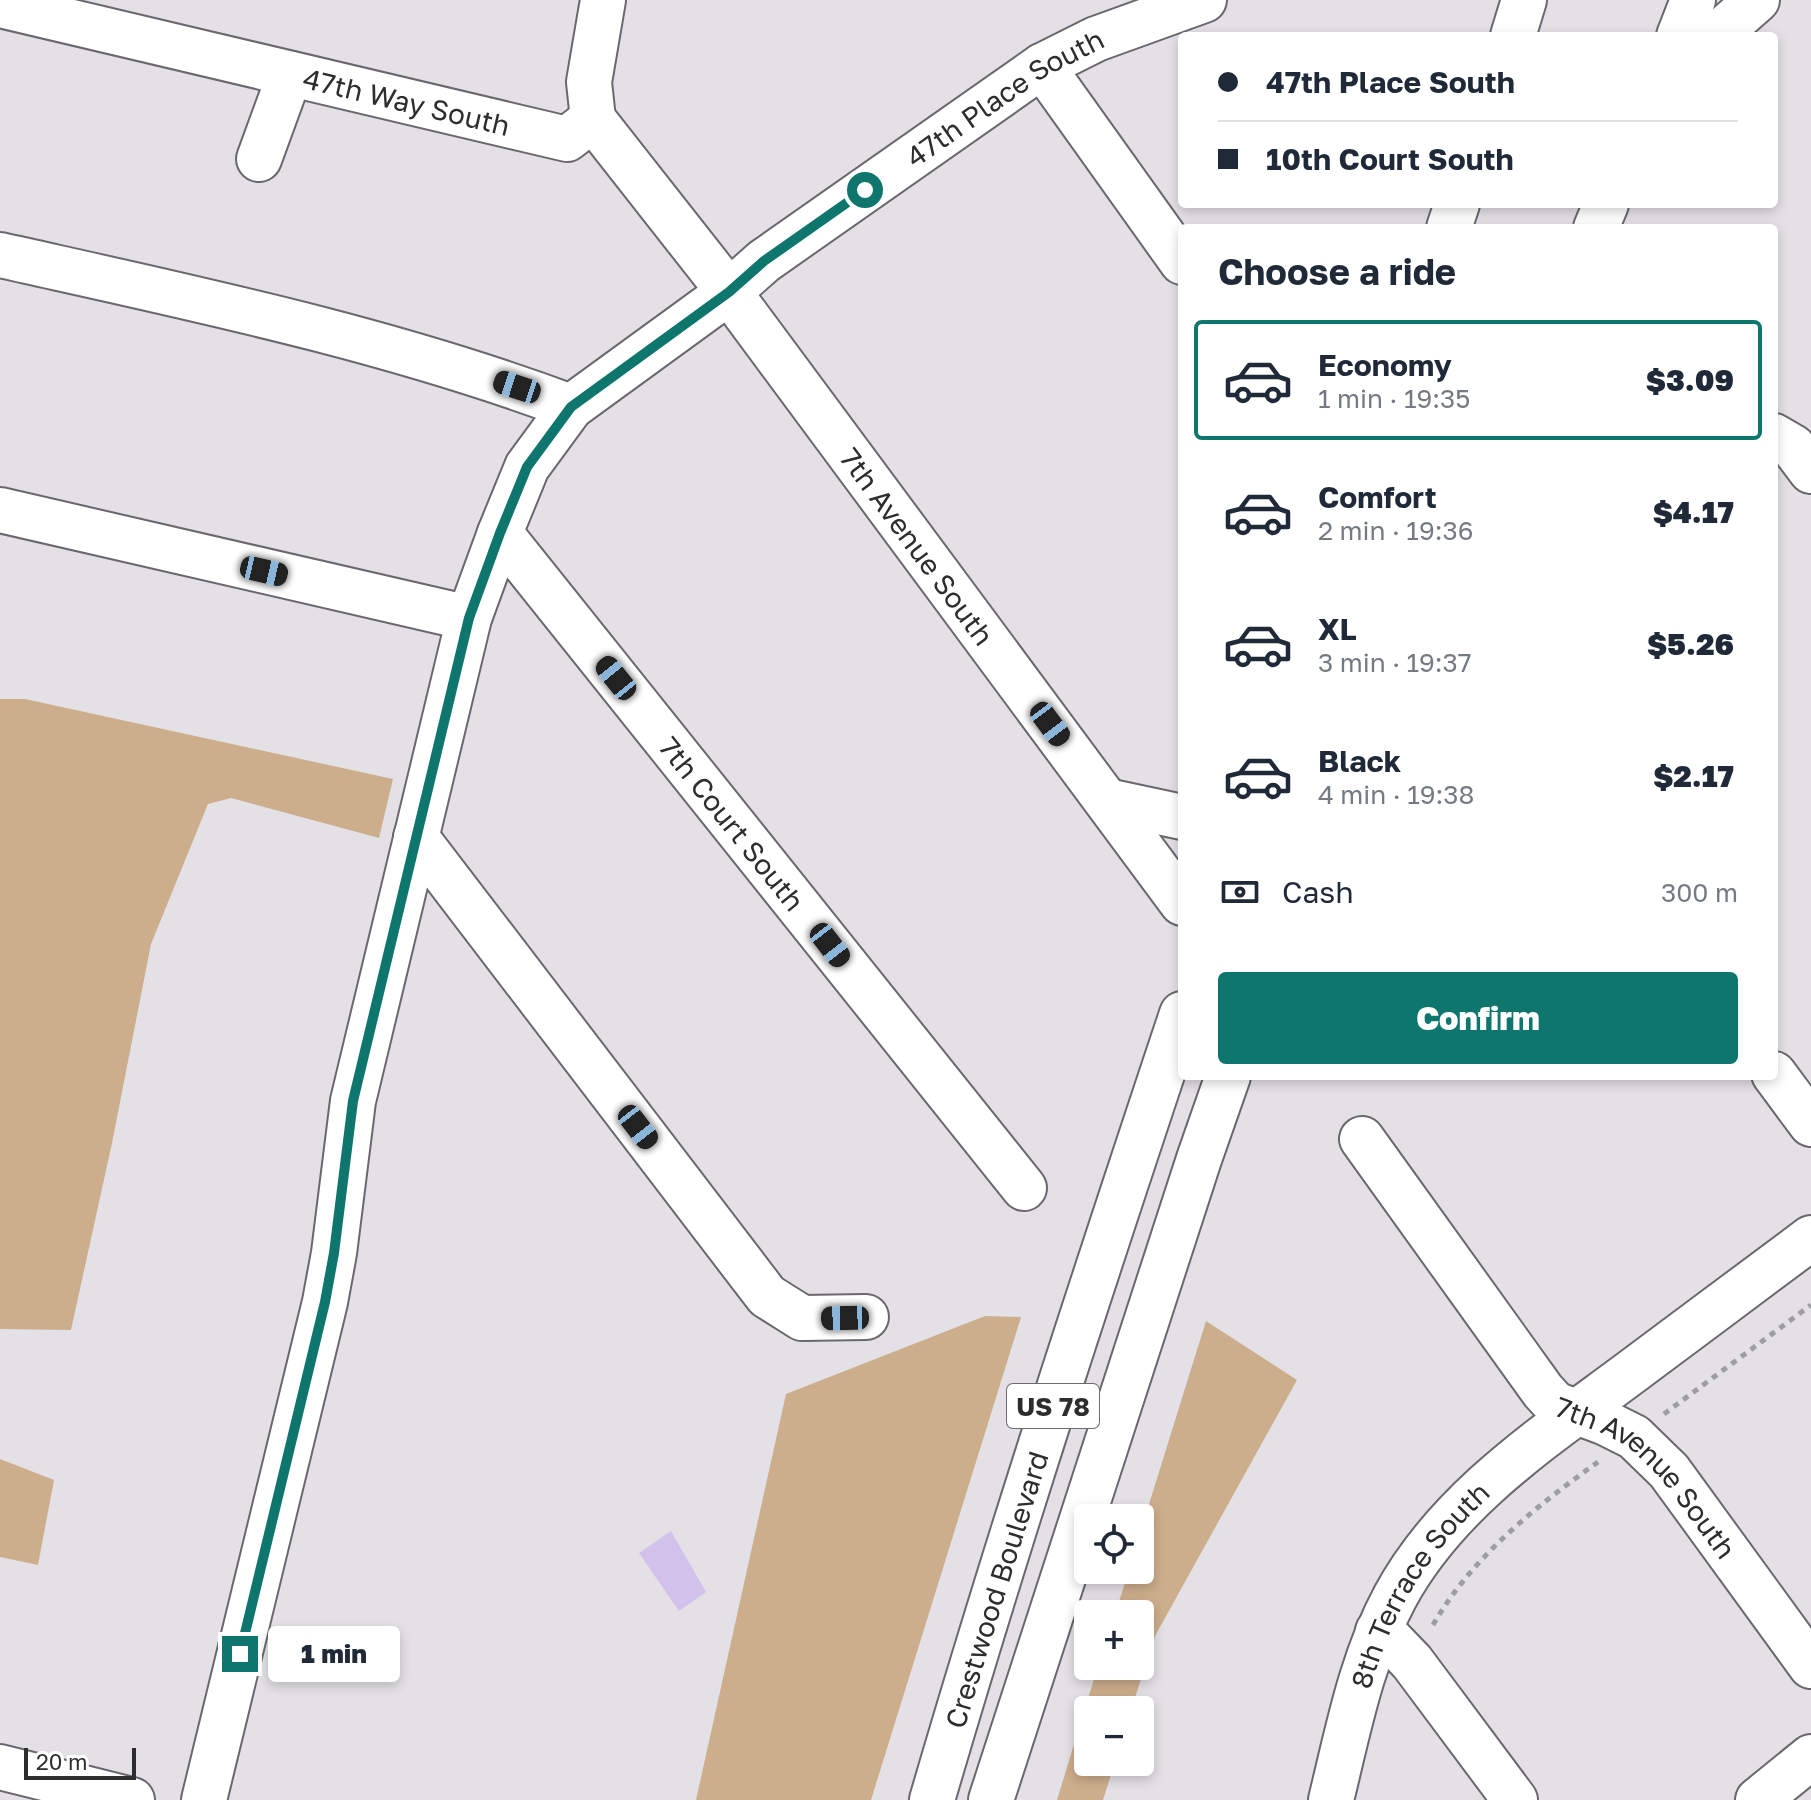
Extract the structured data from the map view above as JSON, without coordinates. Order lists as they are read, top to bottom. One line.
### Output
{"streets":{"street":["47th Place South","47th Way South","7th Avenue South","7th Court South","US 78","Crestwood Boulevard","8th Terrace South"]},"crossings":[["47th Place South","7th Avenue South"],["47th Place South","7th Court South"],["7th Avenue South","8th Terrace South"]],"scale_bar":"20 m","page":{"banner":["47th Place South","10th Court South"],"heading":"Choose a ride","list":[{"name":"Economy","note":"1 min · 19:35","value":"$3.09"},{"name":"Comfort","note":"2 min · 19:36","value":"$4.17"},{"name":"XL","note":"3 min · 19:37","value":"$5.26"},{"name":"Black","note":"4 min · 19:38","value":"$2.17"}],"pay":["Cash","300 m"],"buttons":"Confirm","map_buttons":["+","−"],"bubble":"1 min","scale":"20 m"}}
